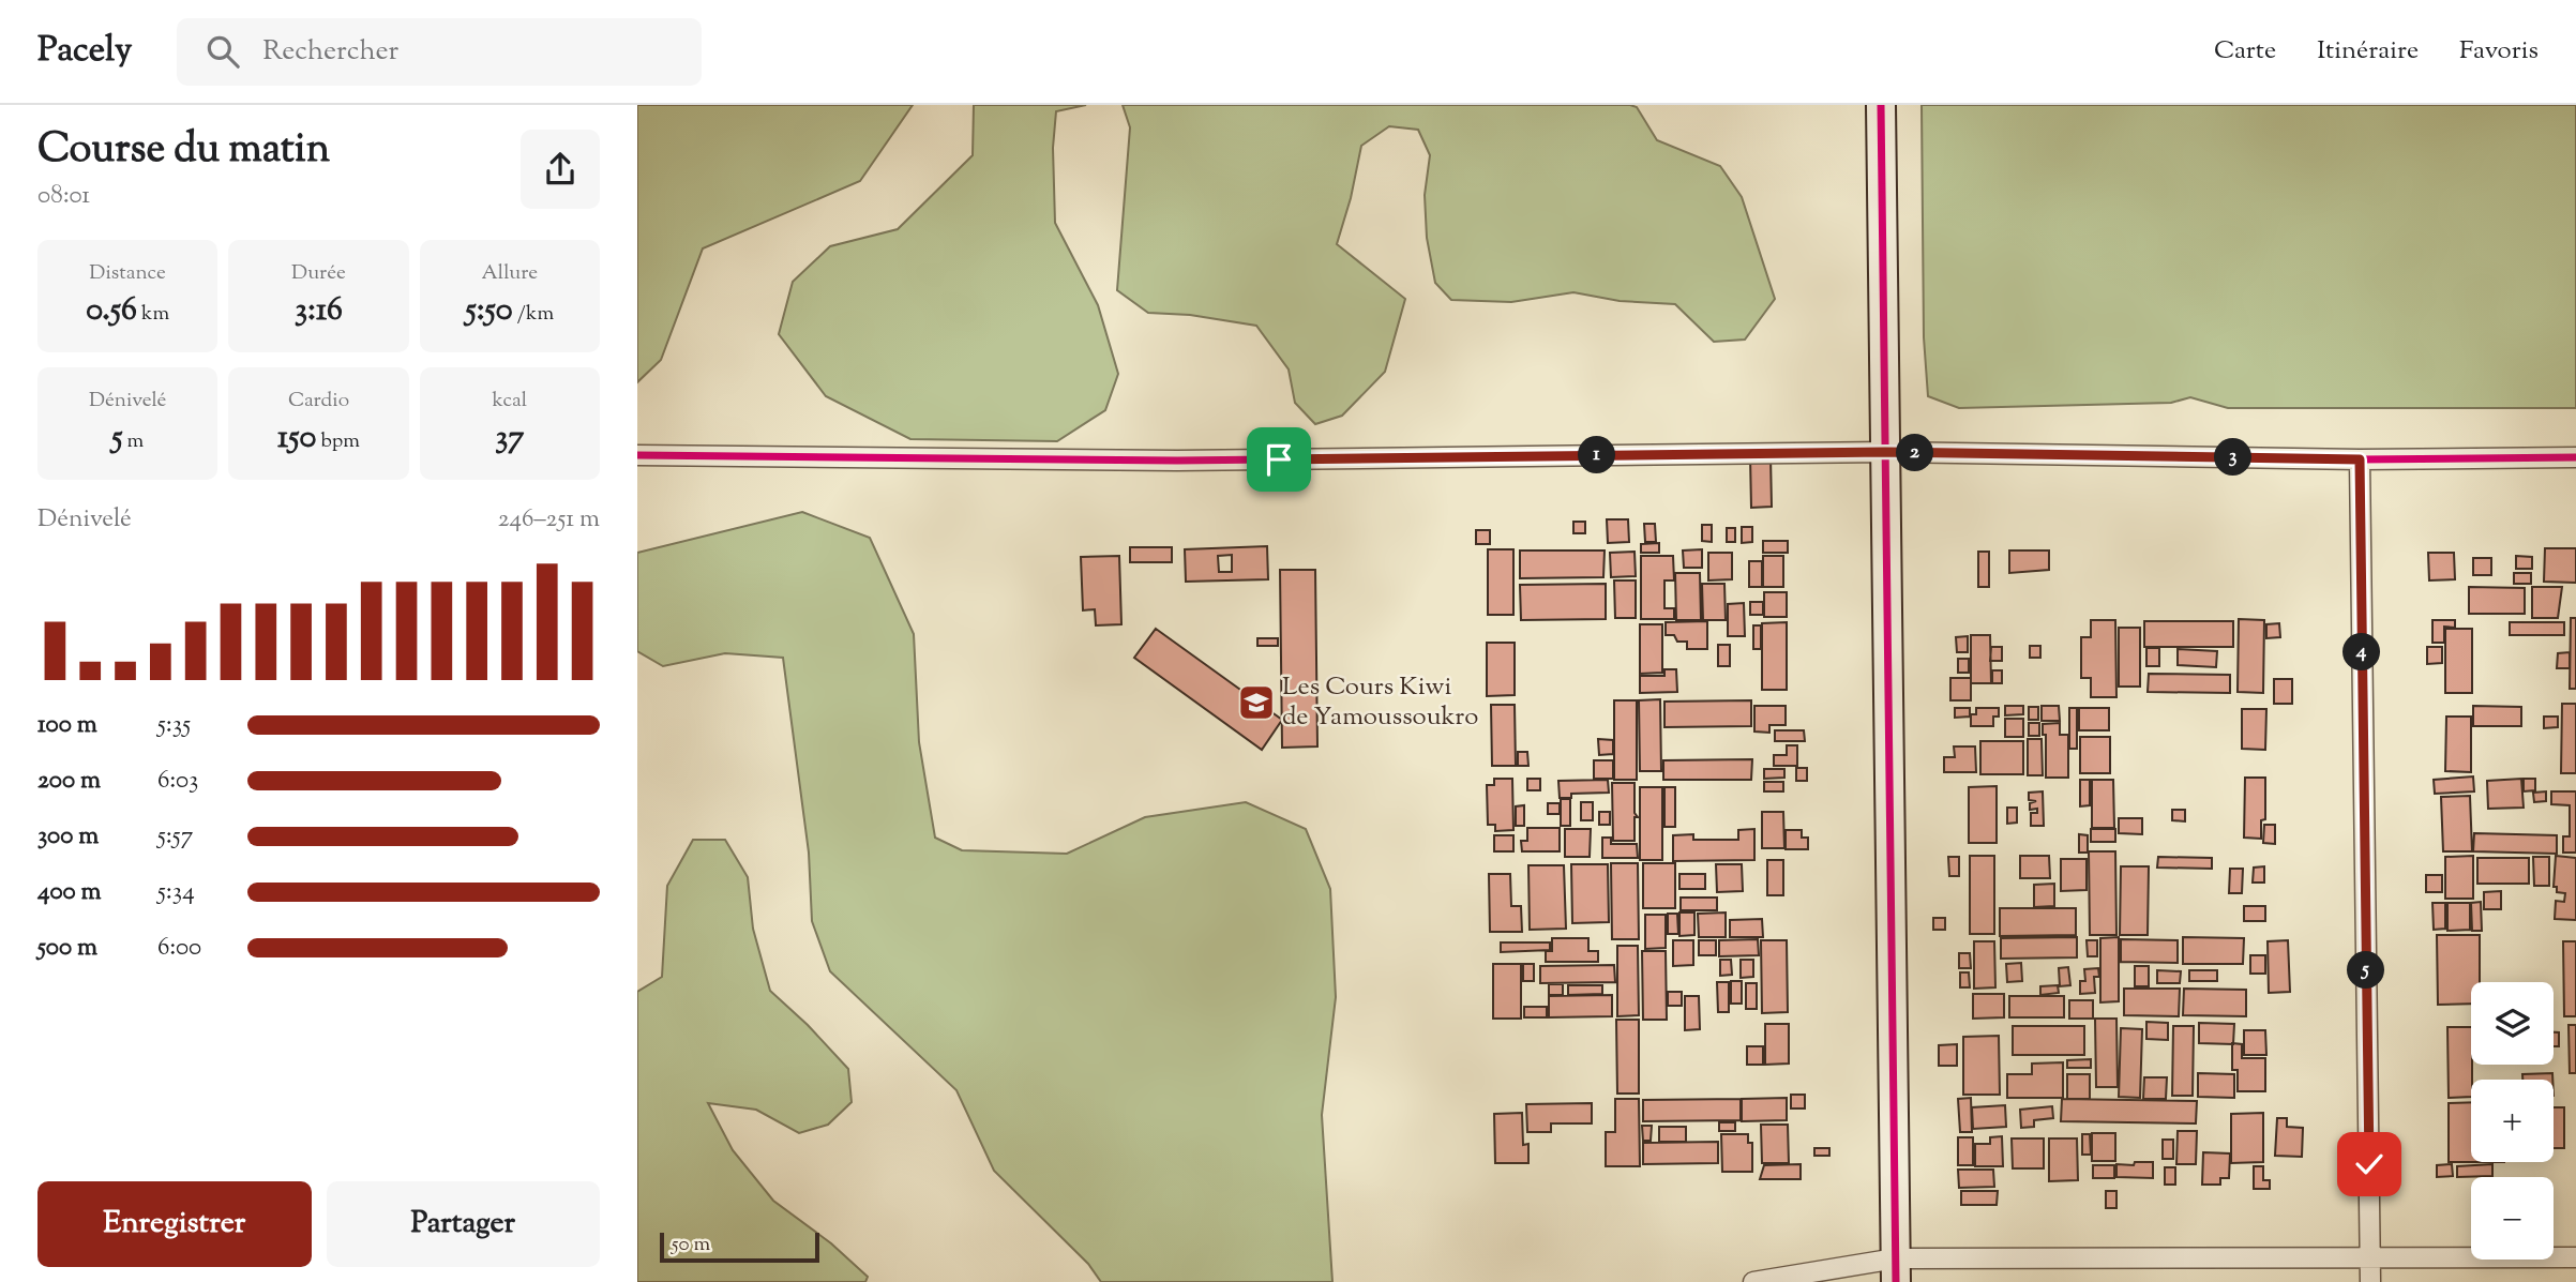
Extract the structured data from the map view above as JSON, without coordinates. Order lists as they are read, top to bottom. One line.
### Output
{"places":{"school or university":["Les Cours Kiwi de Yamoussoukro"]},"scale_bar":"50 m","page":{"header":"Pacely","search":"Rechercher","nav":["Carte","Itinéraire","Favoris"],"heading":["Course du matin","08:01"],"stats":[["Distance","0.56 km"],["Durée","3:16"],["Allure","5:50 /km"],["Dénivelé","5 m"],["Cardio","150 bpm"],["kcal","37"]],"pins":["2","1","3","4","5"],"chart":["Dénivelé","246–251 m"],"list":[{"name":"100 m","note":"5:35"},{"name":"200 m","note":"6:03"},{"name":"300 m","note":"5:57"},{"name":"400 m","note":"5:34"},{"name":"500 m","note":"6:00"}],"map_buttons":["+","−"],"buttons":["Enregistrer","Partager"],"scale":"50 m"}}
